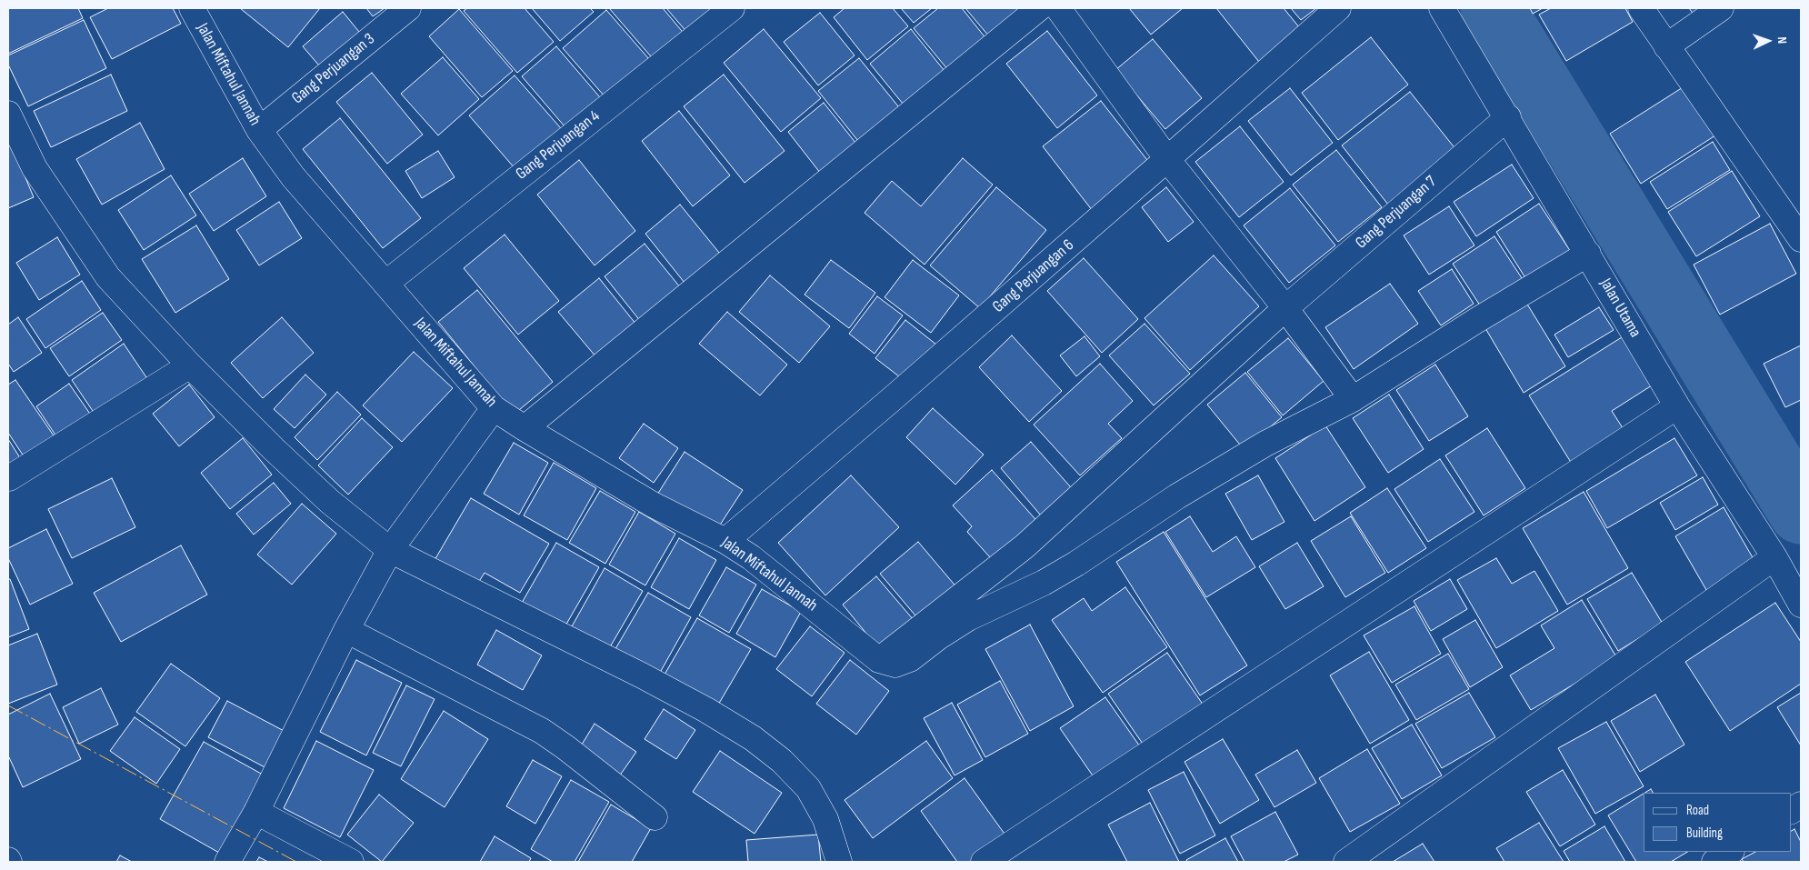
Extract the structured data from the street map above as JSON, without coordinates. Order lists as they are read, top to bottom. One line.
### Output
{"streets":{"street":["Gang Perjuangan 3","Jalan Miftahul Jannah","Gang Perjuangan 4","Gang Perjuangan 7","Gang Perjuangan 6","Jalan Utama"]},"crossings":[["Gang Perjuangan 3","Jalan Miftahul Jannah"],["Jalan Miftahul Jannah","Gang Perjuangan 4"],["Jalan Miftahul Jannah","Gang Perjuangan 7"],["Jalan Miftahul Jannah","Gang Perjuangan 6"],["Gang Perjuangan 7","Jalan Utama"]],"legend":["Road","Building"],"north":"right"}
